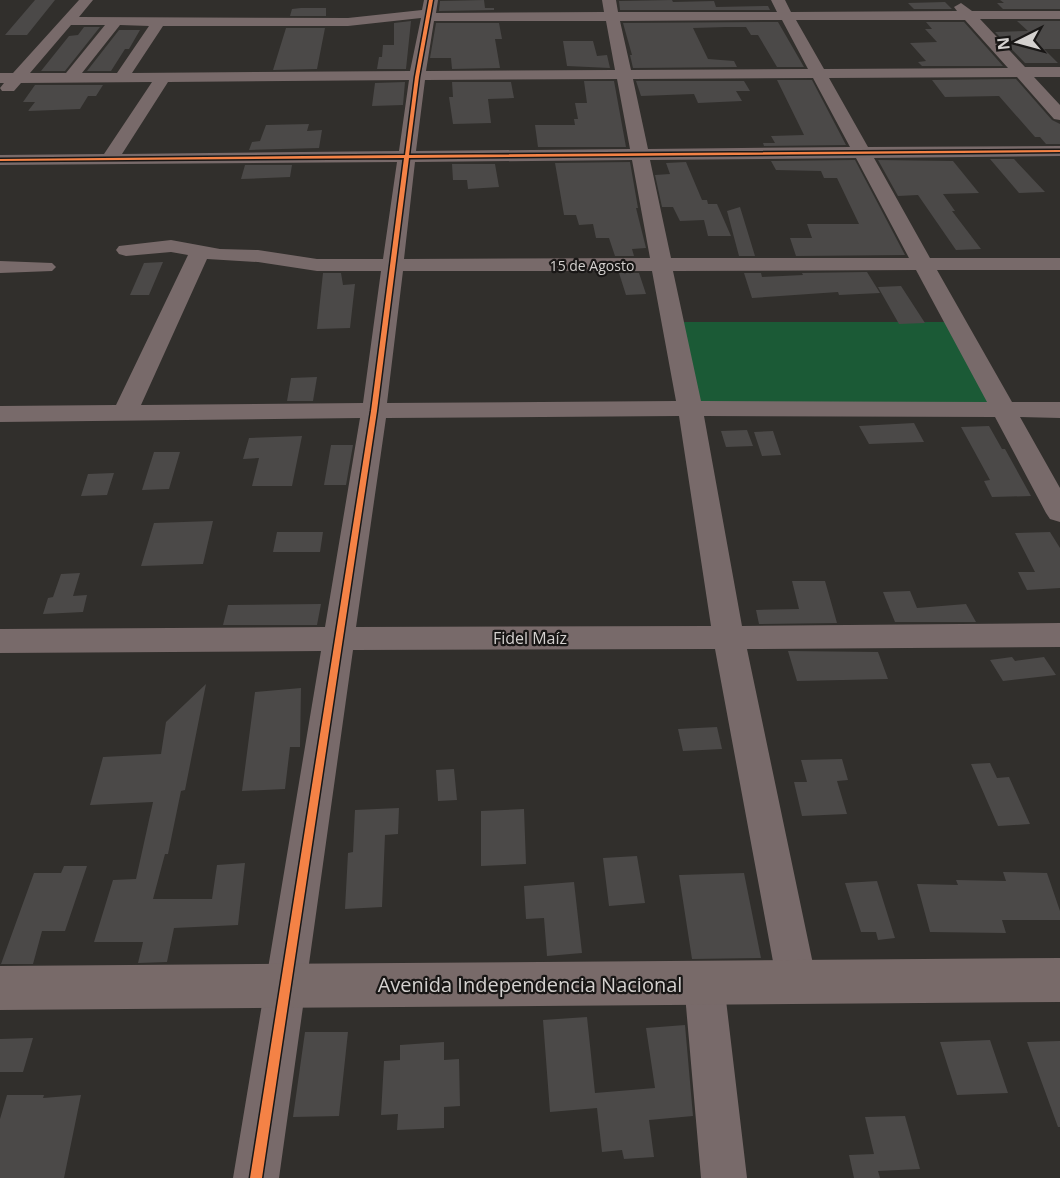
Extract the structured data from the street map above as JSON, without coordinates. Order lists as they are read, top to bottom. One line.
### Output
{"streets":{"main road":["Avenida Independencia Nacional"],"street":["15 de Agosto","Fidel Maíz"]},"north":"left"}
